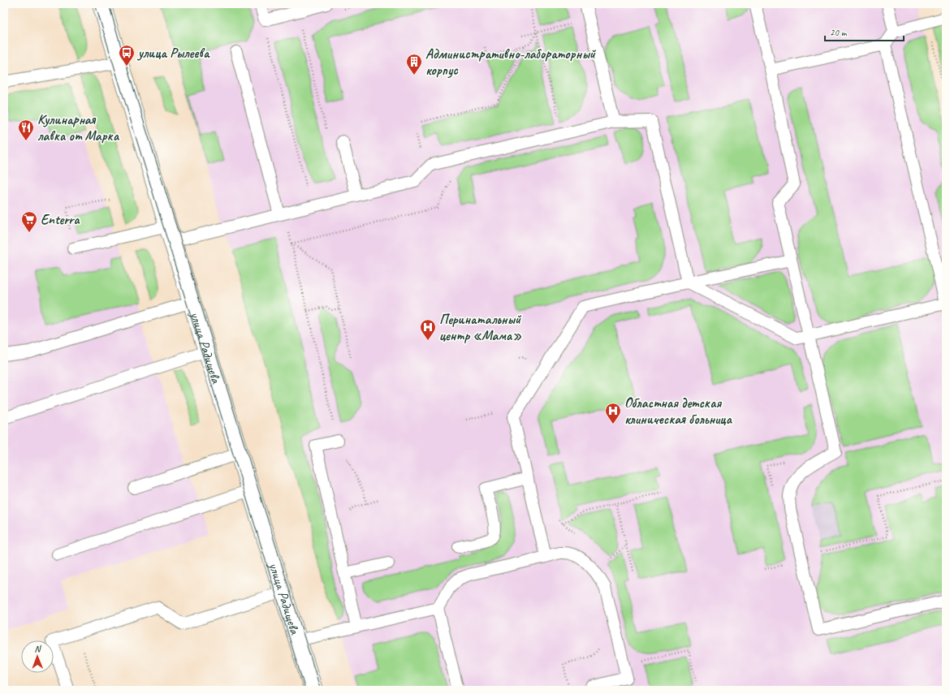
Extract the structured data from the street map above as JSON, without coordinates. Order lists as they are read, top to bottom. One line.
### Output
{"streets":{"street":["улица Радищева"]},"places":{"bus stop":["улица Рылеева"],"building":["Административно-лабораторный корпус"],"restaurant":["Кулинарная лавка от Марка"],"supermarket":["Enterra"],"hospital":["Перинатальный центр «Мама»","Областная детская клиническая больница"]},"scale_bar":"20 m","north":"top"}
